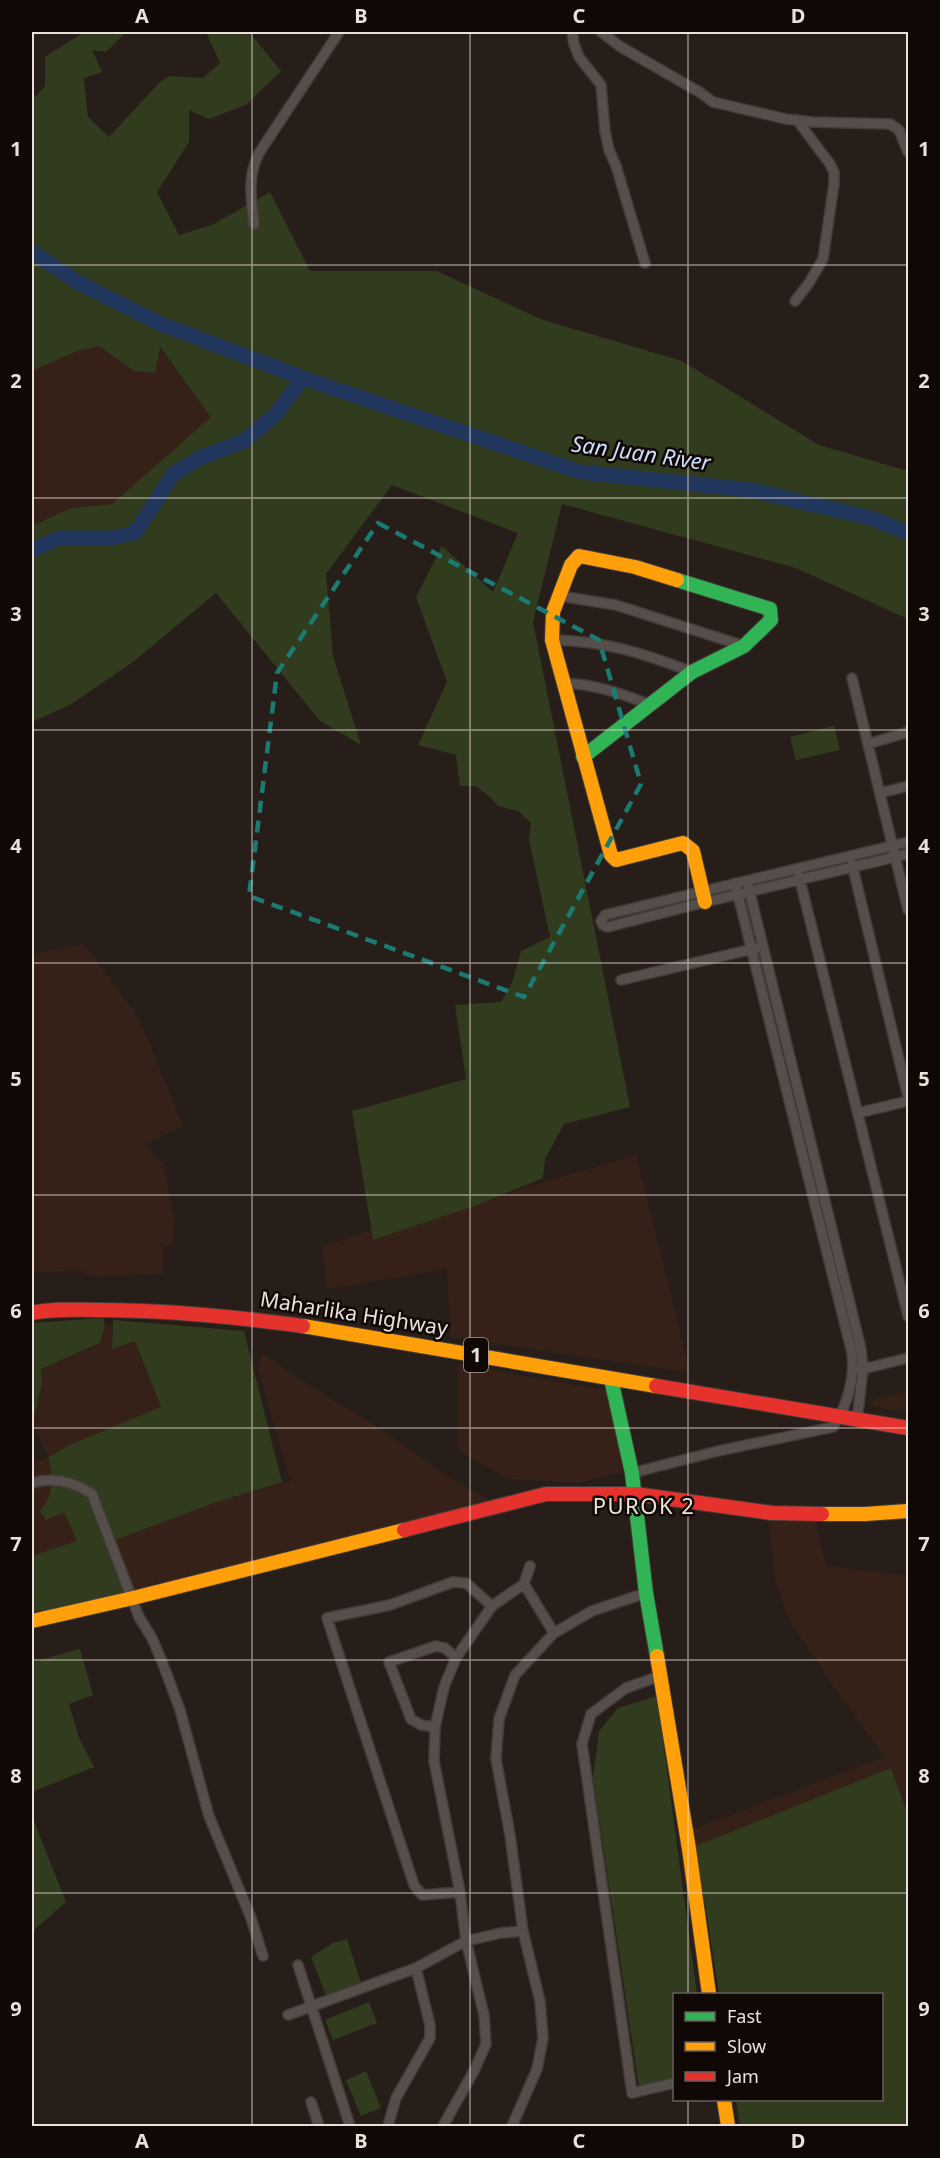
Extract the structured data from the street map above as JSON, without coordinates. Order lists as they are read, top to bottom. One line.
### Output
{"streets":{"main road":["Maharlika Highway","1"]},"districts":["PUROK 2"],"water":["San Juan River"],"legend":["Fast","Slow","Jam"],"grid":{"columns":["A","B","C","D"],"rows":["1","2","3","4","5","6","7","8","9"]}}
